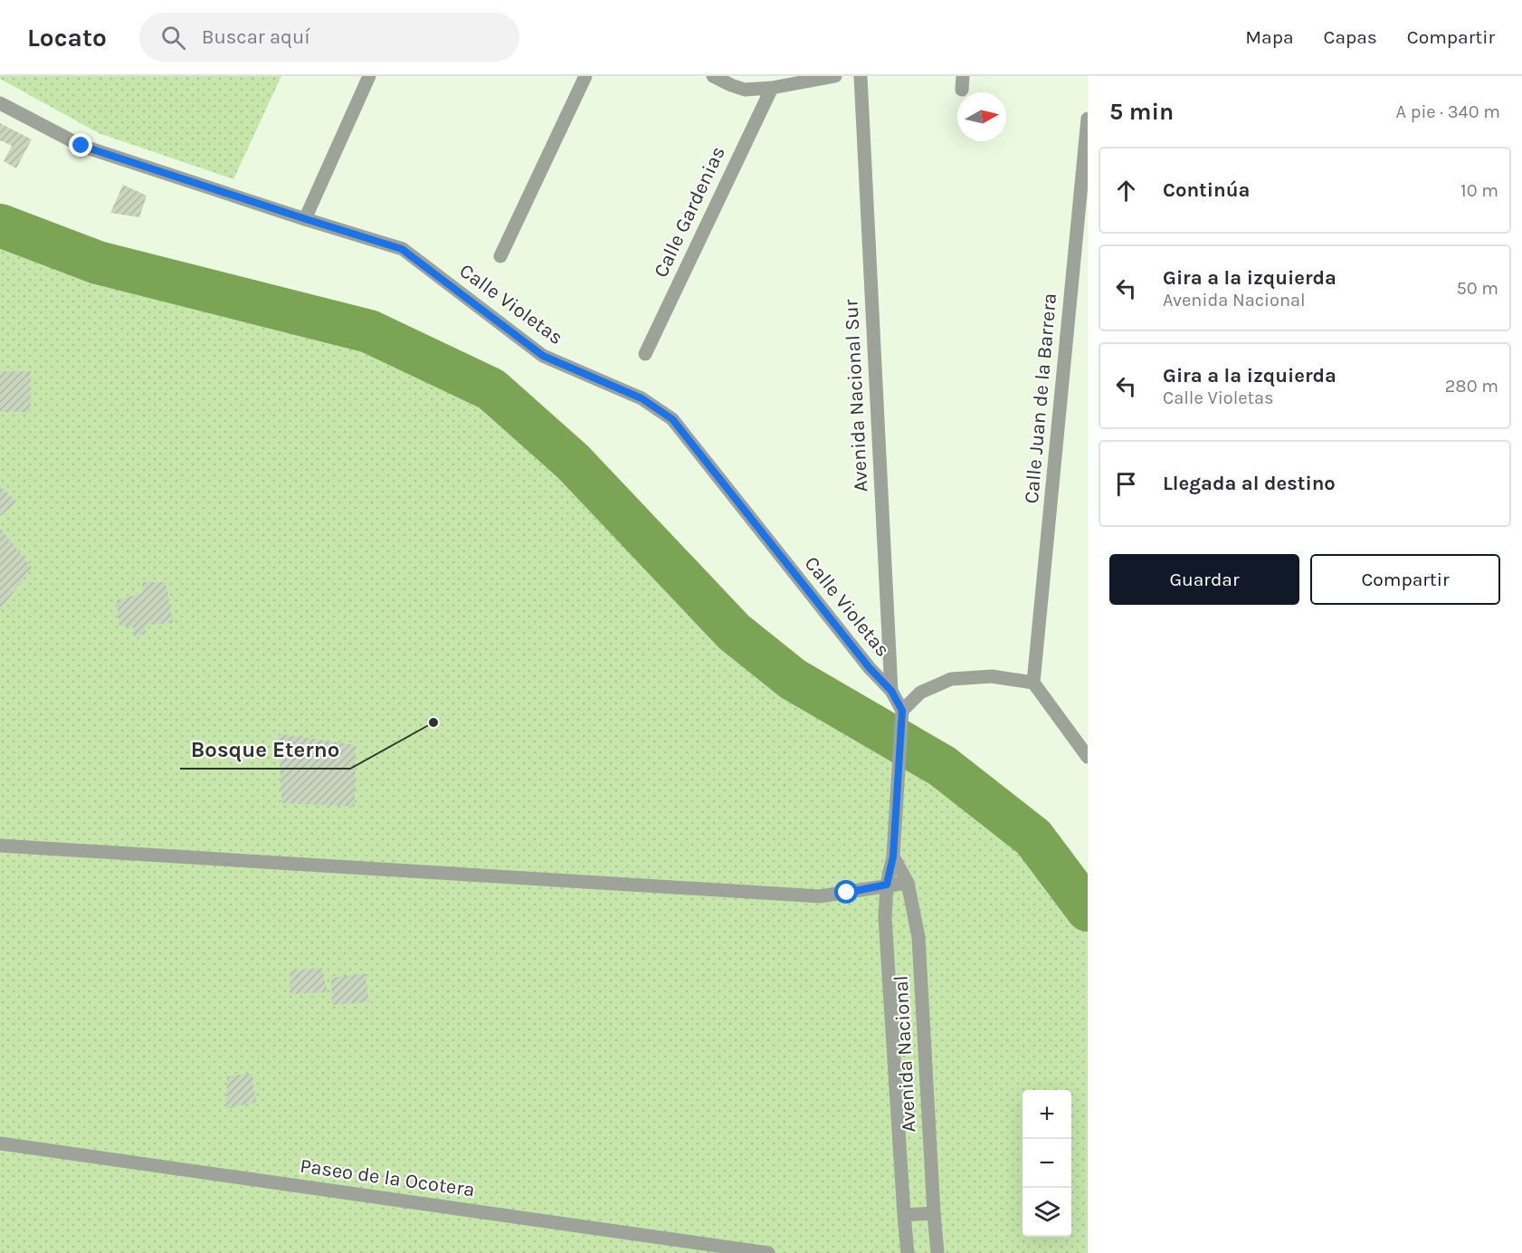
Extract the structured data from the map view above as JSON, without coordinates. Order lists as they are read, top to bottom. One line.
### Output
{"streets":{"street":["Calle Gardenias","Calle Violetas","Avenida Nacional Sur","Calle Juan de la Barrera","Avenida Nacional","Paseo de la Ocotera"]},"crossings":[["Calle Violetas","Avenida Nacional Sur"],["Avenida Nacional Sur","Avenida Nacional"]],"places":["Bosque Eterno"],"north":"right","page":{"header":"Locato","search":"Buscar aquí","nav":["Mapa","Capas","Compartir"],"heading":["5 min","A pie · 340 m"],"list":[["Continúa","10 m"],["Gira a la izquierda","Avenida Nacional","50 m"],["Gira a la izquierda","Calle Violetas","280 m"],"Llegada al destino"],"buttons":["Guardar","Compartir"],"map_buttons":["+","−"]}}
